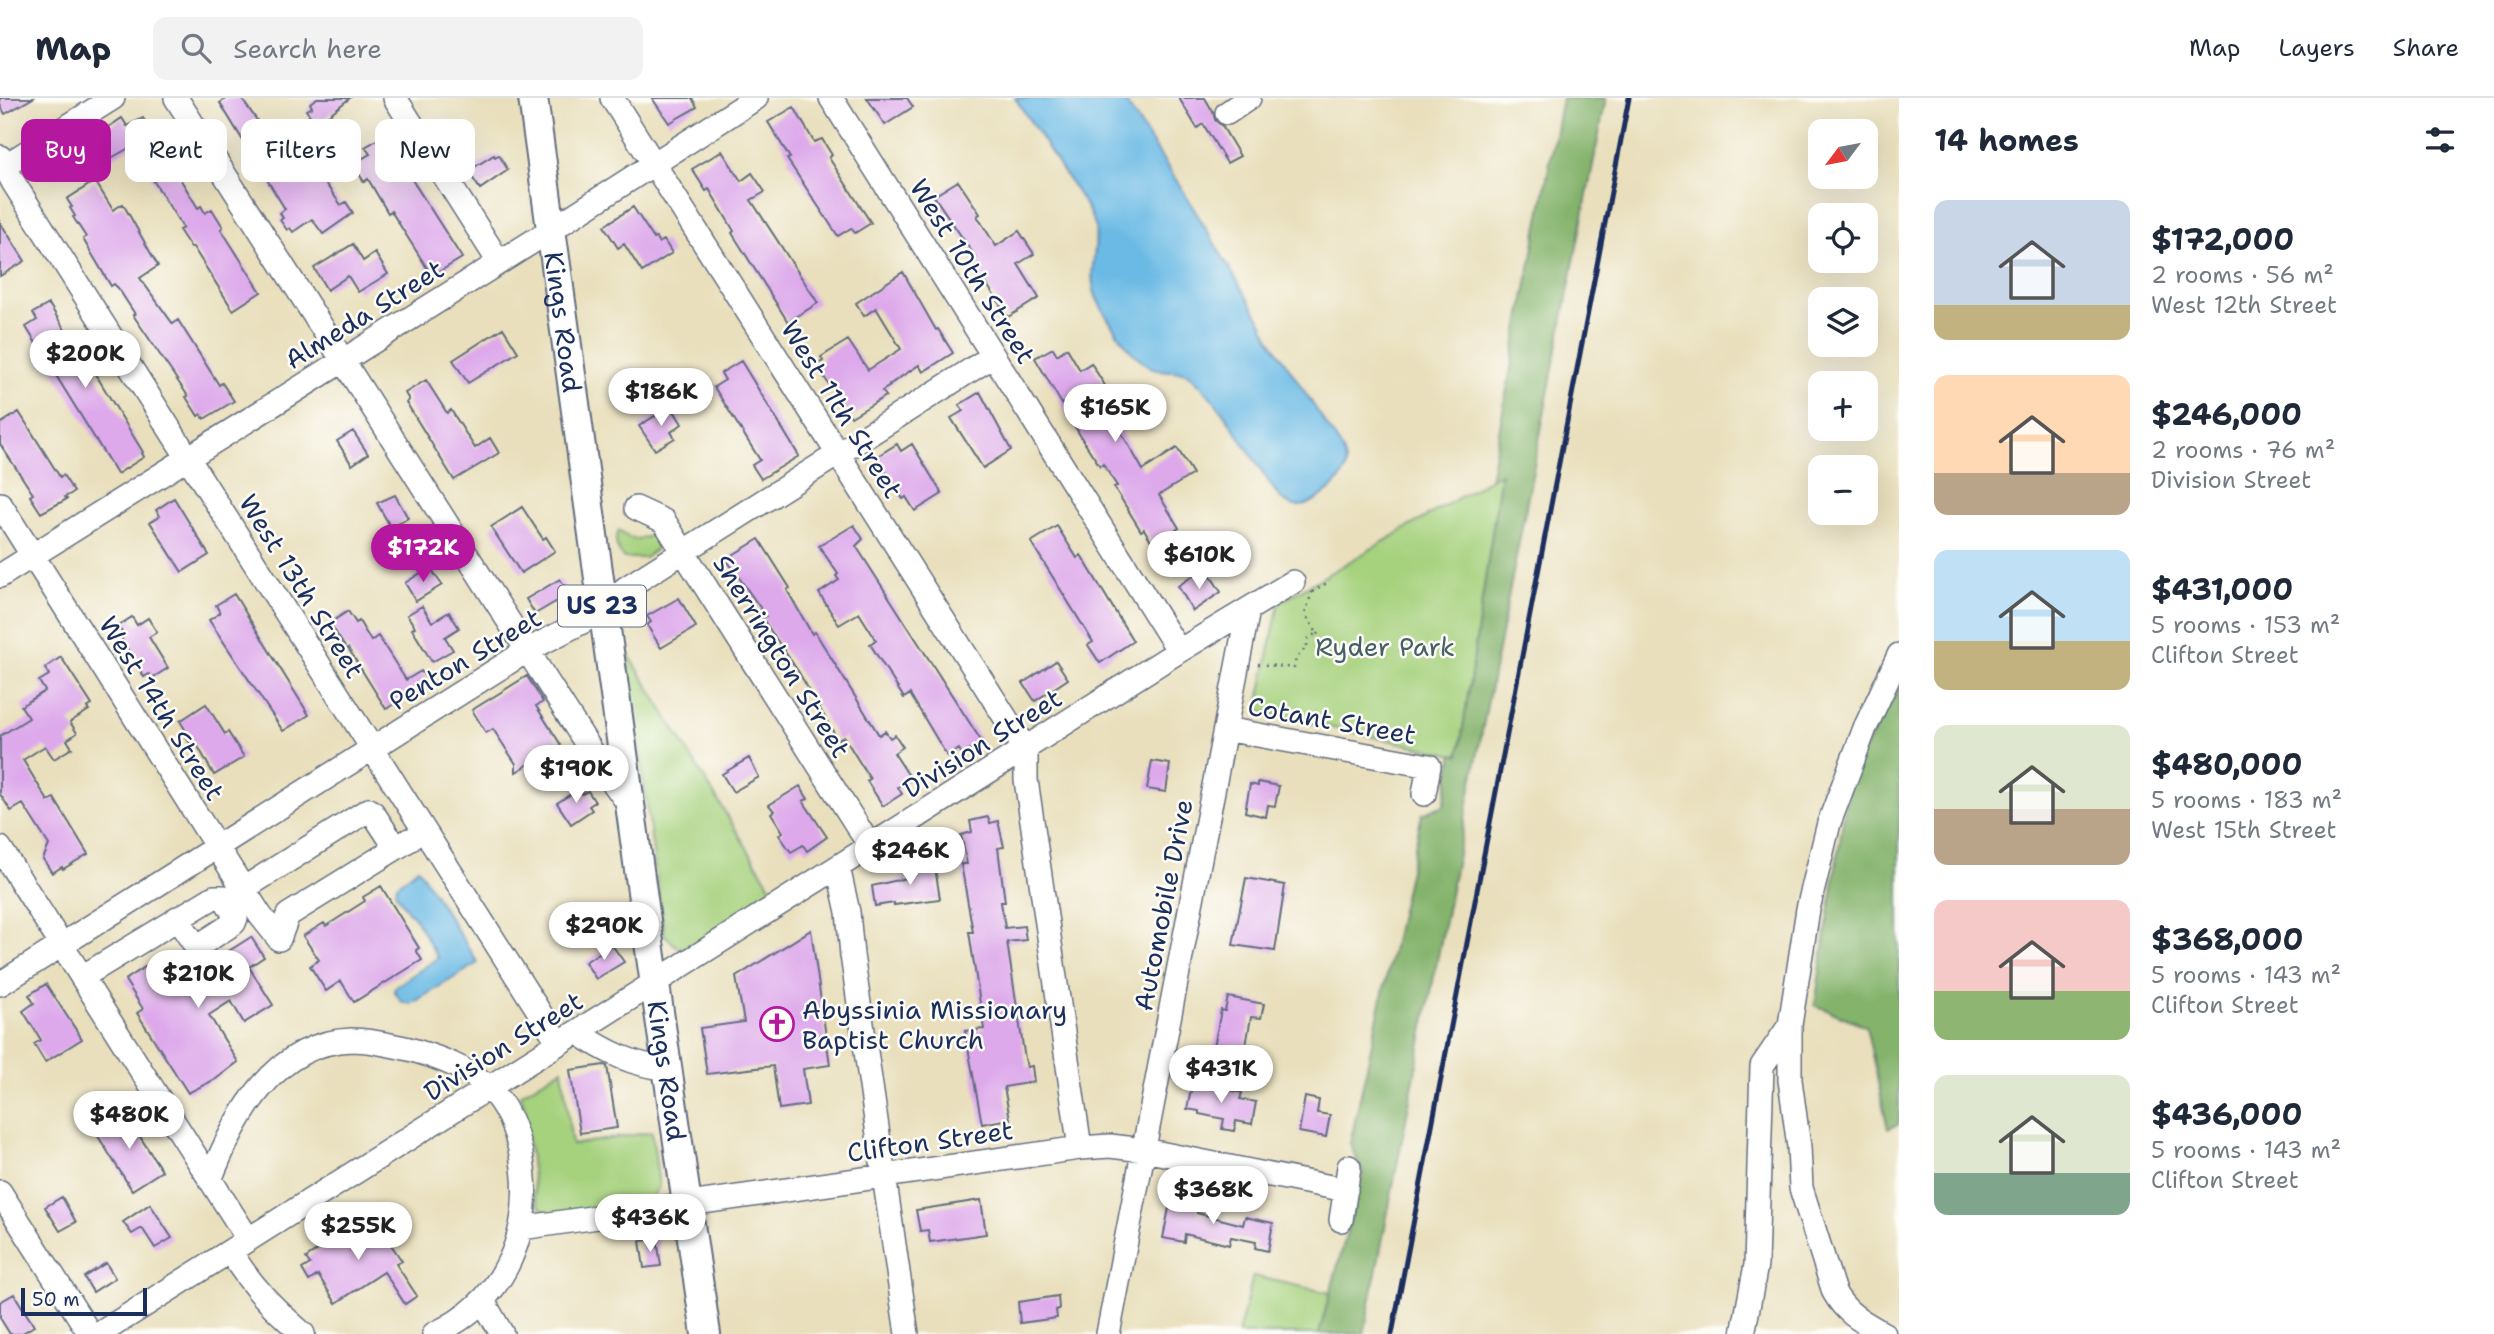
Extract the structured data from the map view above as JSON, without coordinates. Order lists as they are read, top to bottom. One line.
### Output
{"streets":{"main road":["Kings Road","US 23"],"street":["West 10th Street","Almeda Street","West 11th Street","West 13th Street","Sherrington Street","Penton Street","West 14th Street","Cotant Street","Division Street","Automobile Drive","Clifton Street"]},"crossings":[["West 10th Street","Penton Street"],["West 10th Street","Division Street"],["Almeda Street","Kings Road"],["Almeda Street","West 11th Street"],["Almeda Street","West 13th Street"],["Almeda Street","West 14th Street"],["Kings Road","Penton Street"],["Kings Road","Division Street"],["Kings Road","Clifton Street"],["West 11th Street","Penton Street"],["West 11th Street","Division Street"],["West 13th Street","Penton Street"],["West 13th Street","Division Street"],["Sherrington Street","Penton Street"],["Sherrington Street","Division Street"],["Penton Street","West 14th Street"],["Cotant Street","Automobile Drive"],["Division Street","Automobile Drive"],["Automobile Drive","Clifton Street"]],"parks":["Ryder Park"],"places":{"church":["Abyssinia Missionary Baptist Church"]},"scale_bar":"50 m","north":"bottom left","page":{"header":"Map","search":"Search here","nav":["Map","Layers","Share"],"heading":"14 homes","map_buttons":["+","−"],"chip":["Buy","Rent","Filters","New"],"list":[{"name":"$172,000","note":"2 rooms · 56 m² · West 12th Street"},{"name":"$246,000","note":"2 rooms · 76 m² · Division Street"},{"name":"$431,000","note":"5 rooms · 153 m² · Clifton Street"},{"name":"$480,000","note":"5 rooms · 183 m² · West 15th Street"},{"name":"$368,000","note":"5 rooms · 143 m² · Clifton Street"},{"name":"$436,000","note":"5 rooms · 143 m² · Clifton Street"}],"price":["$200K","$186K","$165K","$172K","$610K","$190K","$246K","$290K","$210K","$431K","$480K","$368K","$436K","$255K"],"scale":"50 m"}}
